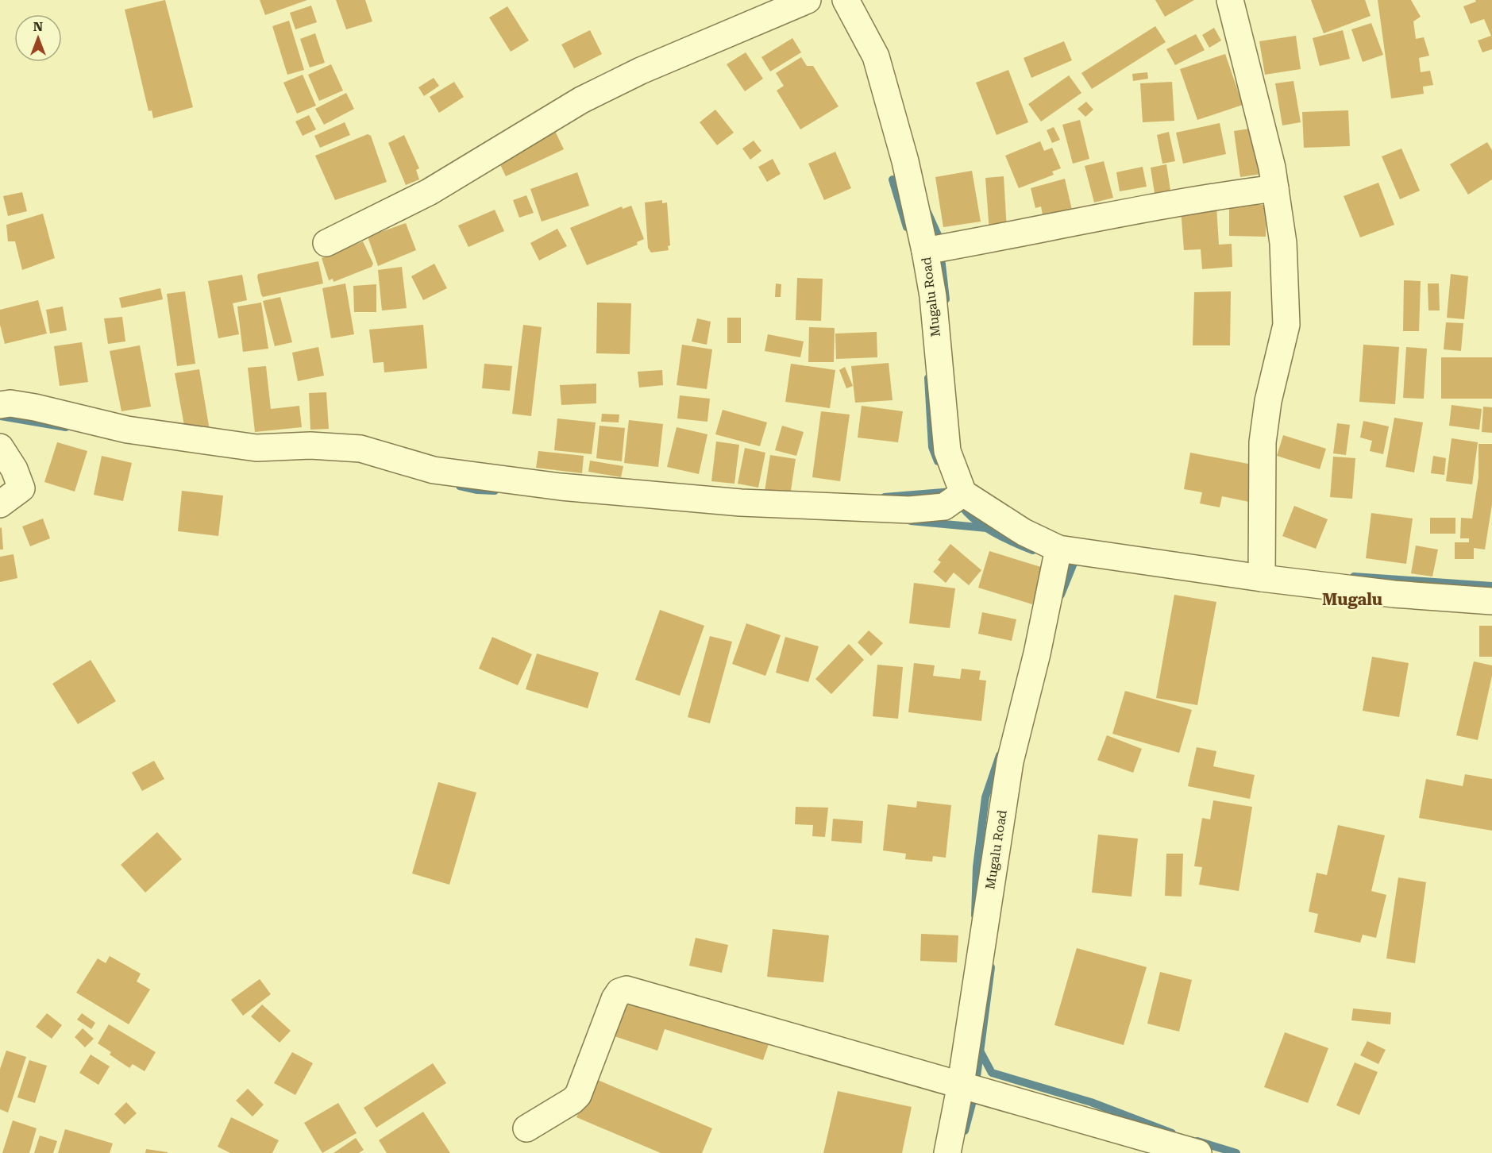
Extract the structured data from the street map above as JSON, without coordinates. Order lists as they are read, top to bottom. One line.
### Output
{"streets":{"street":["Mugalu Road"]},"districts":["Mugalu"],"north":"top"}
